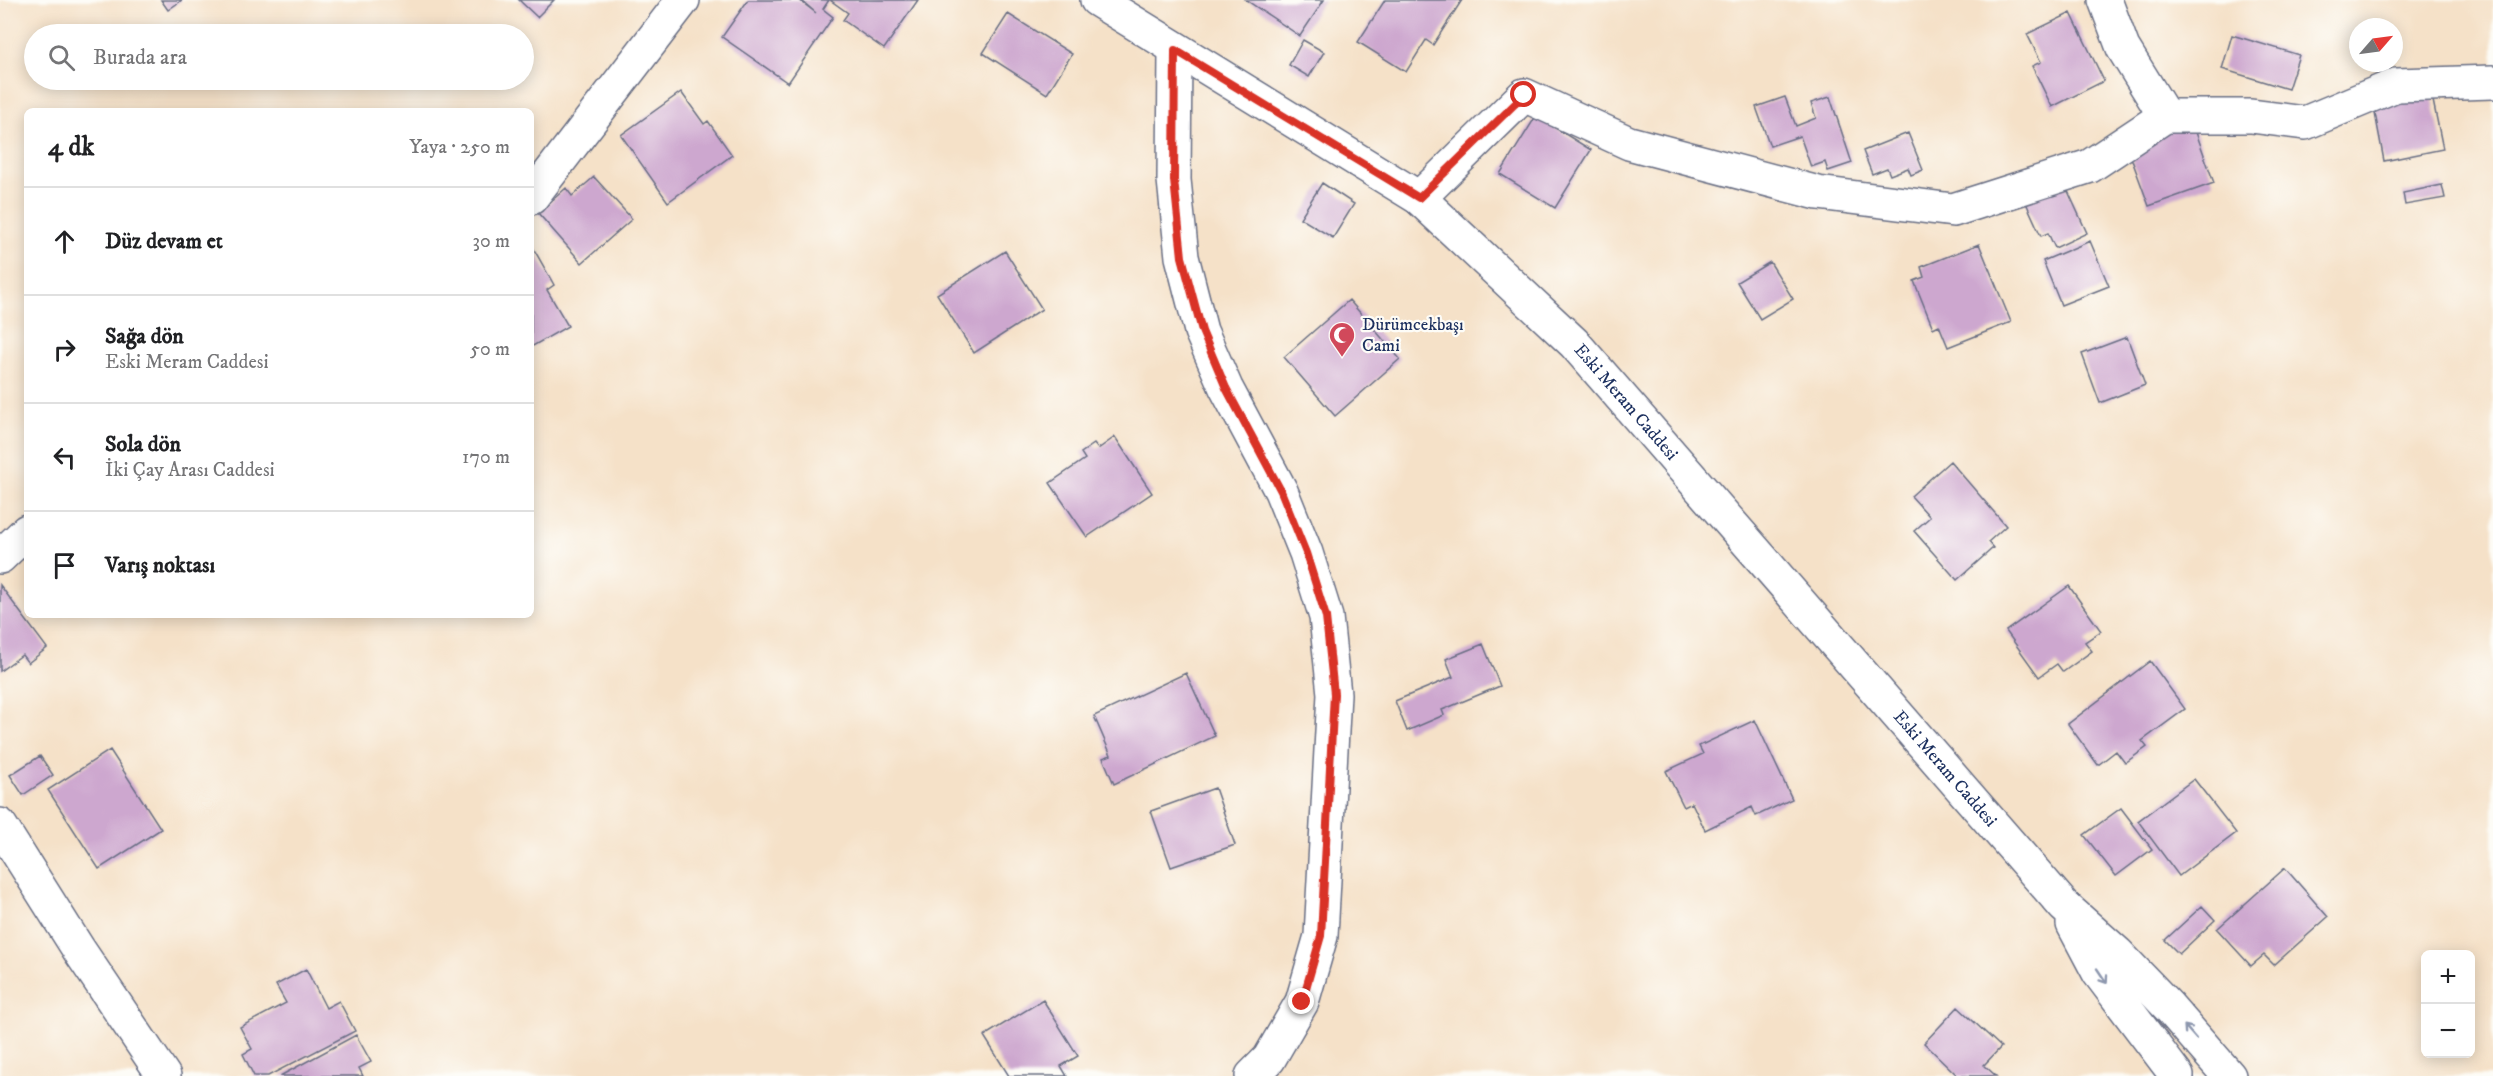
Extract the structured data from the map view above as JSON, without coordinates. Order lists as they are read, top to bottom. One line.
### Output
{"streets":{"street":["Eski Meram Caddesi"]},"places":{"mosque":["Dürümcekbaşı Cami"]},"north":"top right","page":{"search":"Burada ara","heading":["4 dk","Yaya · 250 m"],"list":[["Düz devam et","30 m"],["Sağa dön","Eski Meram Caddesi","50 m"],["Sola dön","İki Çay Arası Caddesi","170 m"],"Varış noktası"],"map_buttons":["+","−"]}}
